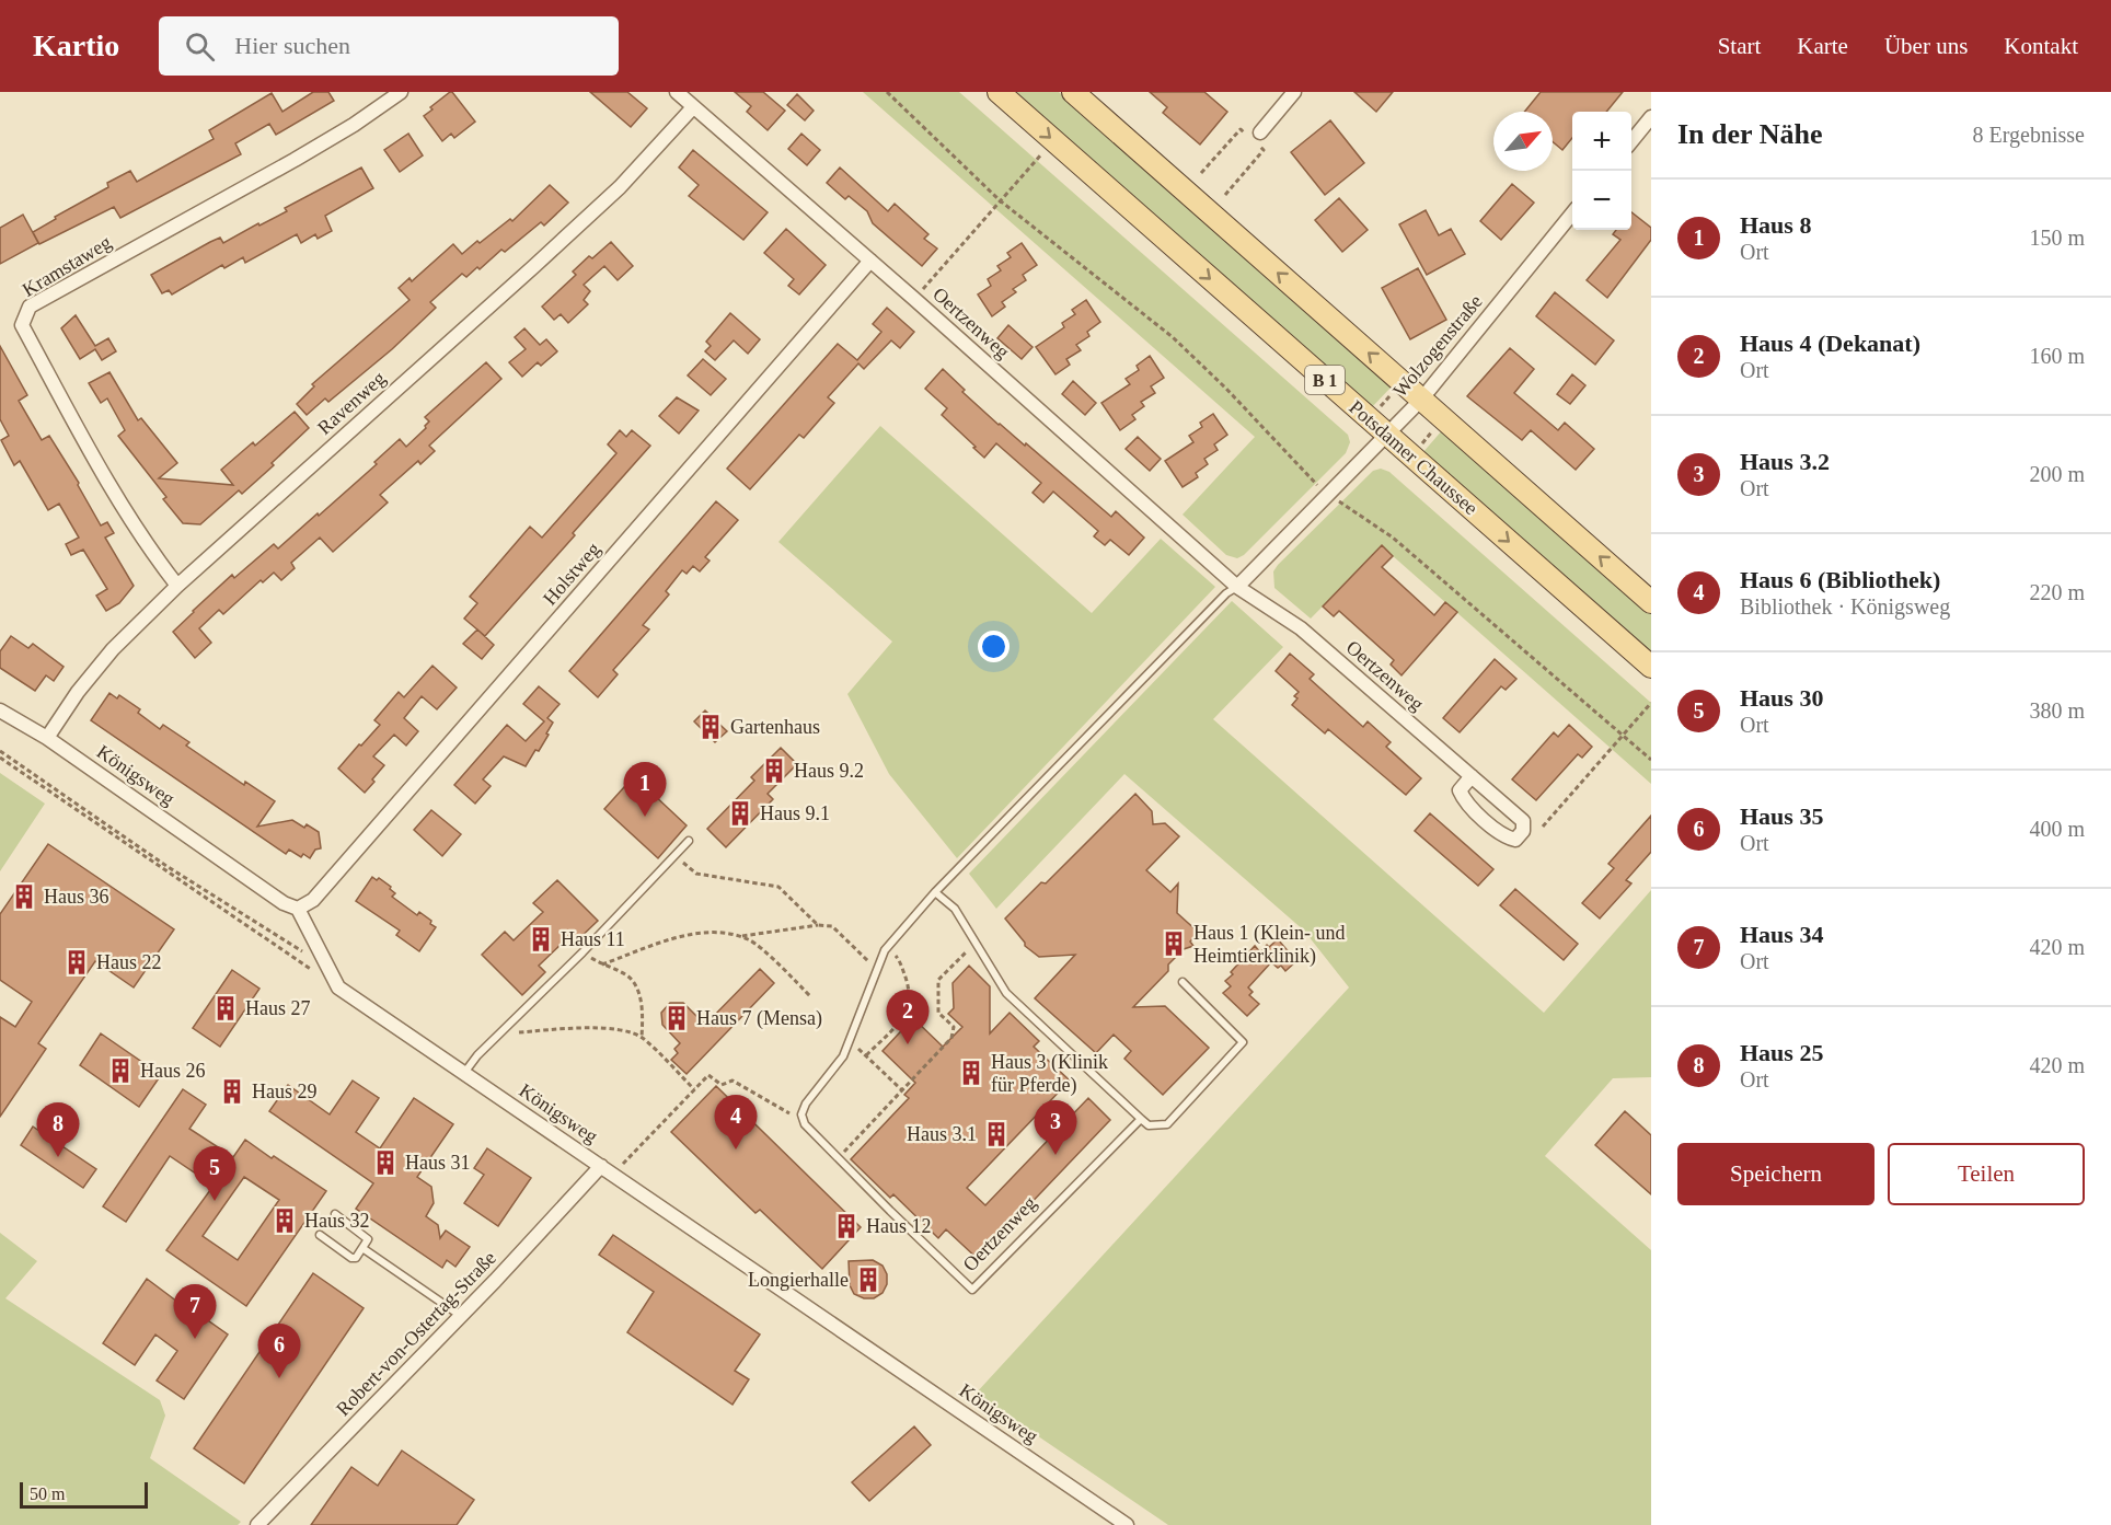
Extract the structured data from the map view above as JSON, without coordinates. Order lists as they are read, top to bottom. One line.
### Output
{"streets":{"main road":["B 1","Potsdamer Chaussee"],"street":["Kramstaweg","Oertzenweg","Wolzogenstraße","Ravenweg","Holstweg","Königsweg","Robert-von-Ostertag-Straße"]},"crossings":[["Kramstaweg","Ravenweg"],["Oertzenweg","Wolzogenstraße"],["Oertzenweg","Ravenweg"],["Oertzenweg","Holstweg"],["Wolzogenstraße","B 1"],["Wolzogenstraße","Potsdamer Chaussee"],["Ravenweg","Königsweg"],["Holstweg","Königsweg"],["Königsweg","Robert-von-Ostertag-Straße"]],"places":{"building":["Gartenhaus","Haus 9.2","Haus 9.1","Haus 36","Haus 11","Haus 1 (Klein- und Heimtierklinik)","Haus 22","Haus 27","Haus 7 (Mensa)","Haus 26","Haus 3 (Klinik für Pferde)","Haus 29","Haus 3.1","Haus 31","Haus 32","Haus 12","Longierhalle"]},"scale_bar":"50 m","north":"top right","page":{"header":"Kartio","search":"Hier suchen","nav":["Start","Karte","Über uns","Kontakt"],"heading":["In der Nähe","8 Ergebnisse"],"map_buttons":["+","−"],"list":[{"mark":"1","name":"Haus 8","note":"Ort","value":"150 m"},{"mark":"2","name":"Haus 4 (Dekanat)","note":"Ort","value":"160 m"},{"mark":"3","name":"Haus 3.2","note":"Ort","value":"200 m"},{"mark":"4","name":"Haus 6 (Bibliothek)","note":"Bibliothek · Königsweg","value":"220 m"},{"mark":"5","name":"Haus 30","note":"Ort","value":"380 m"},{"mark":"6","name":"Haus 35","note":"Ort","value":"400 m"},{"mark":"7","name":"Haus 34","note":"Ort","value":"420 m"},{"mark":"8","name":"Haus 25","note":"Ort","value":"420 m"}],"pins":["1","2","4","3","8","5","7","6"],"buttons":["Speichern","Teilen"],"scale":"50 m"}}
